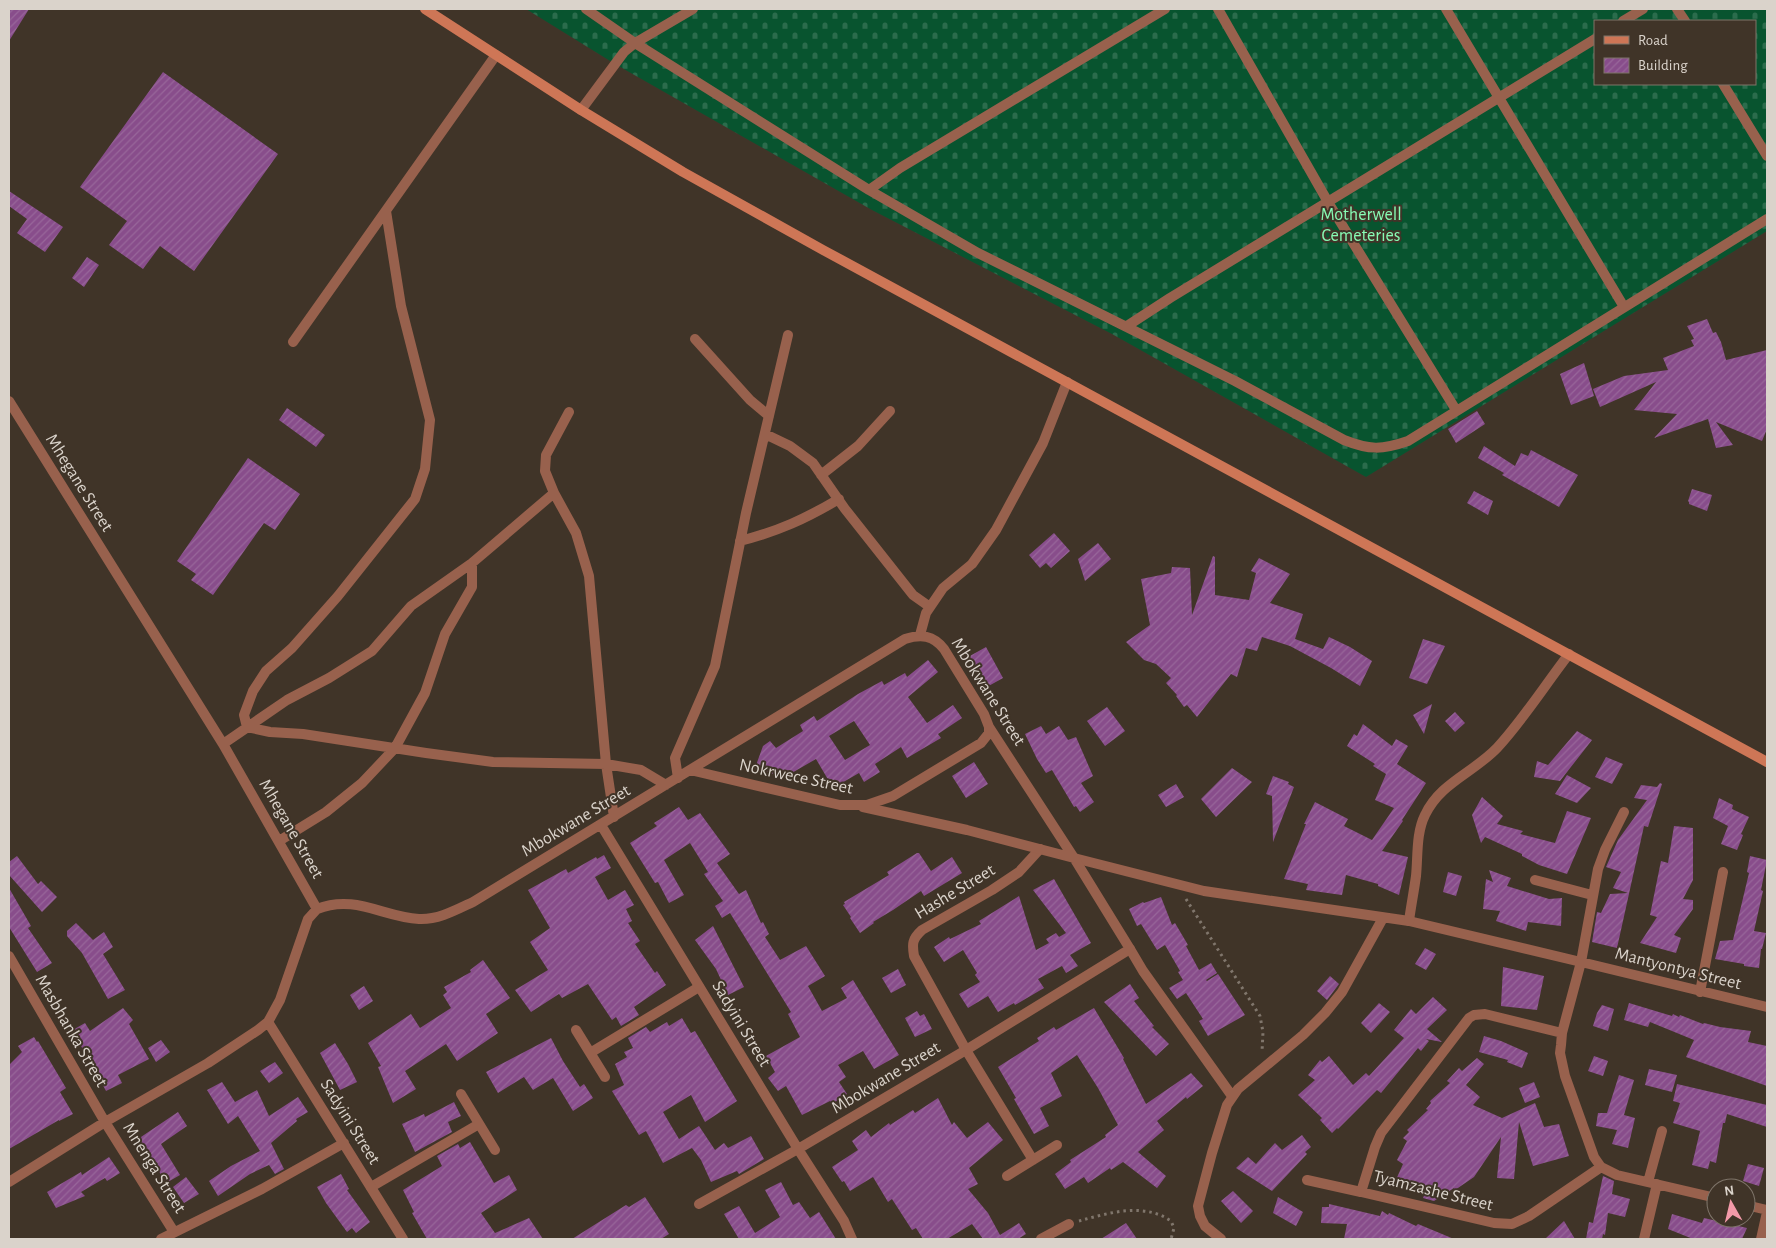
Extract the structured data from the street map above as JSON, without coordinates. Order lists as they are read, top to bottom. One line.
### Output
{"streets":{"street":["Mhegane Street","Mbokwane Street","Nokrwece Street","Hashe Street","Mantyontya Street","Sadyini Street","Masbhanka Street","Mnenga Street","Tyamzashe Street"]},"crossings":[["Mhegane Street","Mbokwane Street"],["Mbokwane Street","Nokrwece Street"],["Mbokwane Street","Hashe Street"],["Mbokwane Street","Mantyontya Street"],["Mbokwane Street","Sadyini Street"],["Nokrwece Street","Mantyontya Street"],["Hashe Street","Mantyontya Street"],["Masbhanka Street","Mnenga Street"]],"parks":["Motherwell Cemeteries"],"legend":["Road","Building"],"north":"top"}
